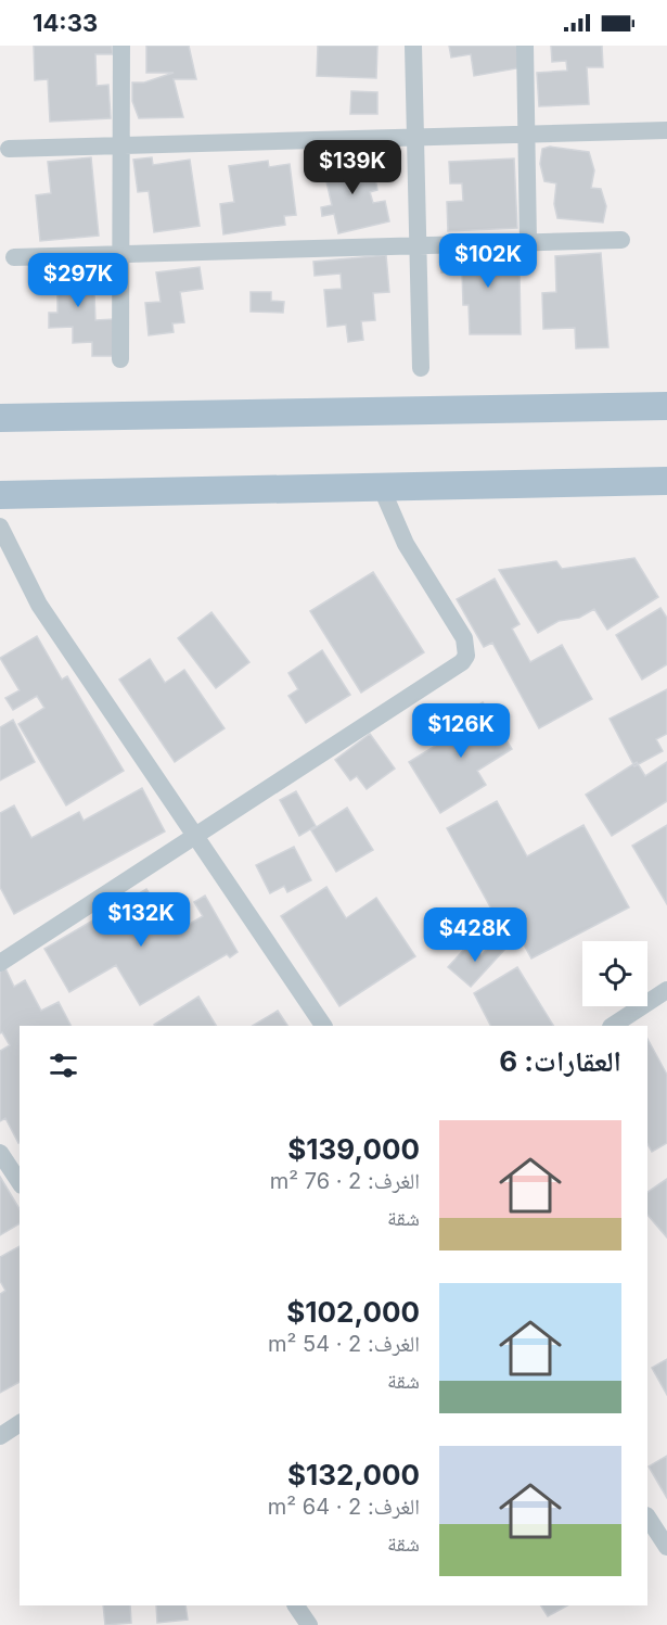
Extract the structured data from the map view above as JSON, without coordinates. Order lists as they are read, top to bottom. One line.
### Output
{"page":{"status":"14:33","price":["$139K","$102K","$297K","$126K","$132K","$428K"],"heading":"العقارات: 6","list":[{"name":"$139,000","note":"الغرف: 2 · 76 m² · شقة"},{"name":"$102,000","note":"الغرف: 2 · 54 m² · شقة"},{"name":"$132,000","note":"الغرف: 2 · 64 m² · شقة"}]}}
